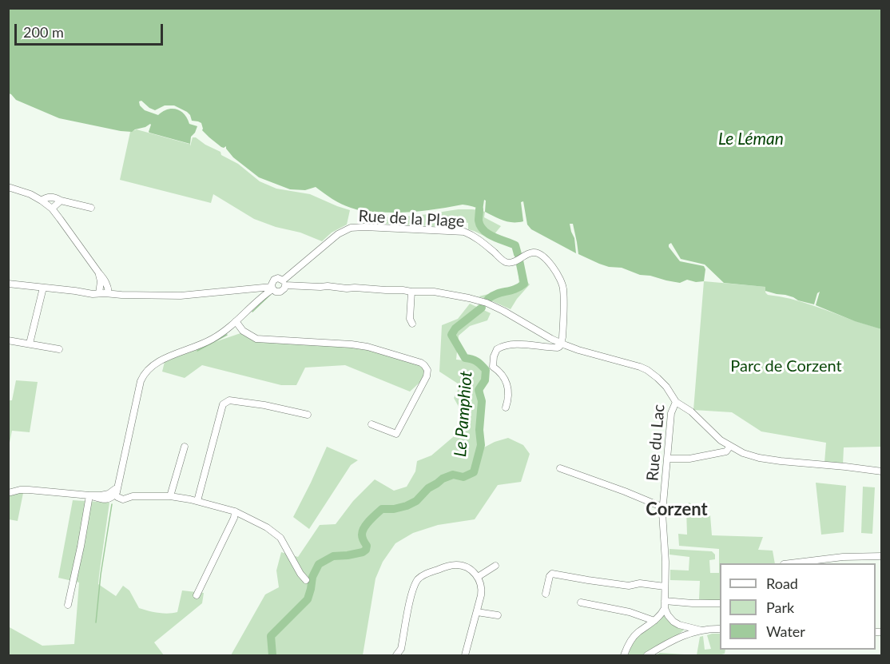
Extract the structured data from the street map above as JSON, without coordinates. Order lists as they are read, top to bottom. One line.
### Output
{"streets":{"street":["Rue de la Plage","Rue du Lac"]},"crossings":[["Rue de la Plage","Rue du Lac"]],"districts":["Corzent"],"water":["Le Léman","Le Pamphiot"],"parks":["Parc de Corzent"],"legend":["Road","Park","Water"],"scale_bar":"200 m"}
